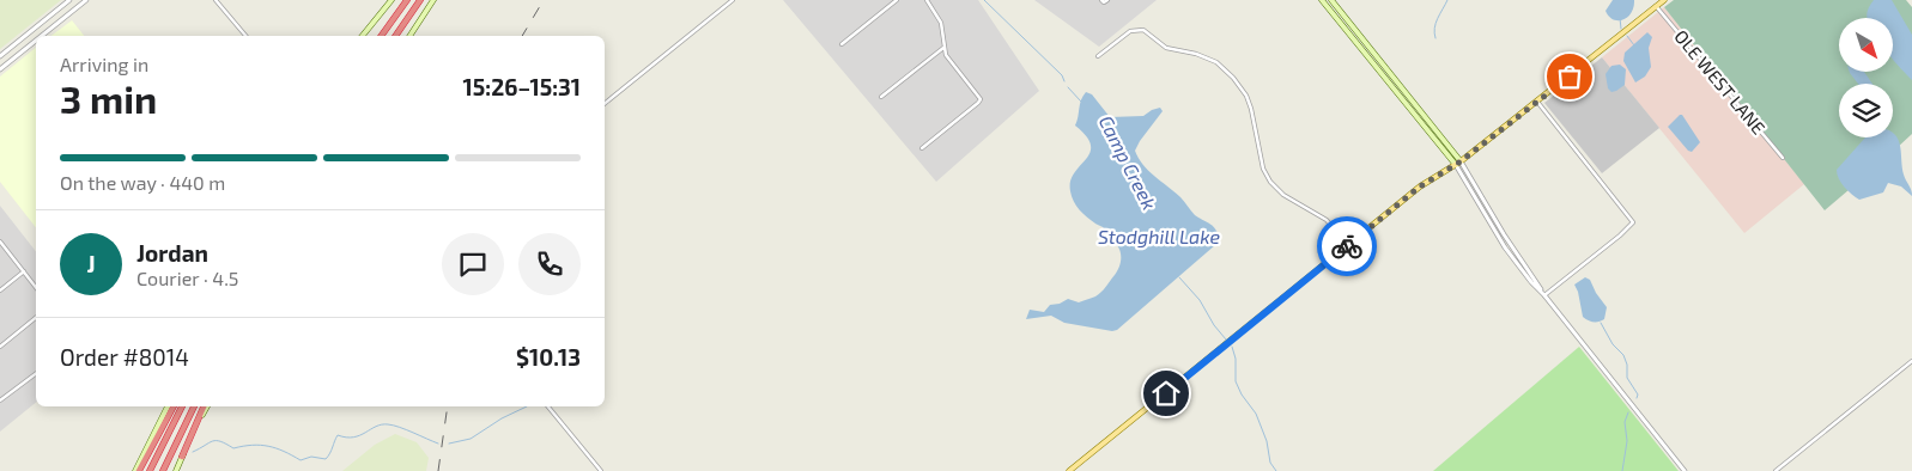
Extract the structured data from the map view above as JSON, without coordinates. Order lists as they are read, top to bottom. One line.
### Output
{"streets":{"street":["OLE WEST LANE"]},"water":["Camp Creek","Stodghill Lake"],"north":"bottom right","page":{"heading":["3 min","Arriving in","15:26–15:31"],"panel":["Jordan","Courier · 4.5","Order #8014","$10.13"],"bar":"On the way · 440 m","round":"J"}}
